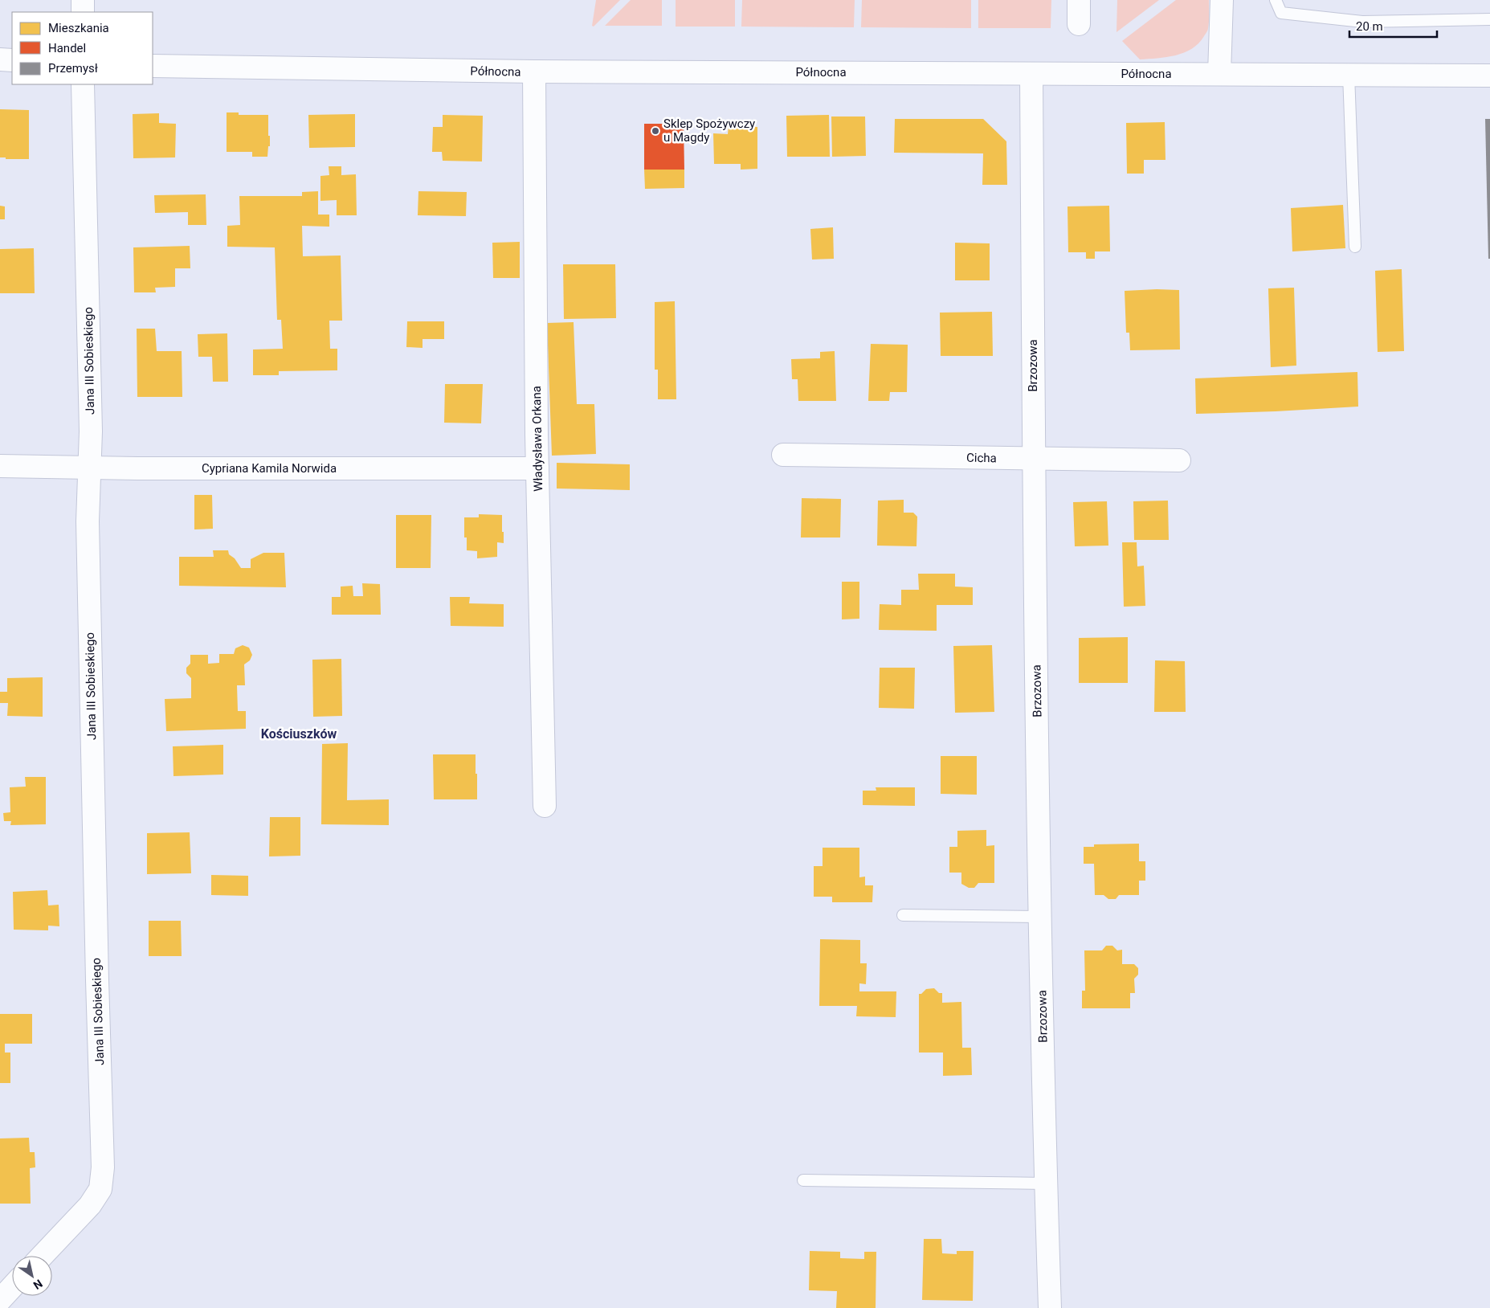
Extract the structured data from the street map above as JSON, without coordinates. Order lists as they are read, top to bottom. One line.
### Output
{"streets":{"street":["Północna","Jana III Sobieskiego","Brzozowa","Władysława Orkana","Cicha","Cypriana Kamila Norwida"]},"crossings":[["Północna","Brzozowa"],["Północna","Władysława Orkana"],["Jana III Sobieskiego","Cypriana Kamila Norwida"],["Brzozowa","Cicha"],["Władysława Orkana","Cypriana Kamila Norwida"]],"districts":["Kościuszków"],"places":["Sklep Spożywczy u Magdy"],"legend":["Mieszkania","Handel","Przemysł"],"scale_bar":"20 m","north":"bottom right"}
